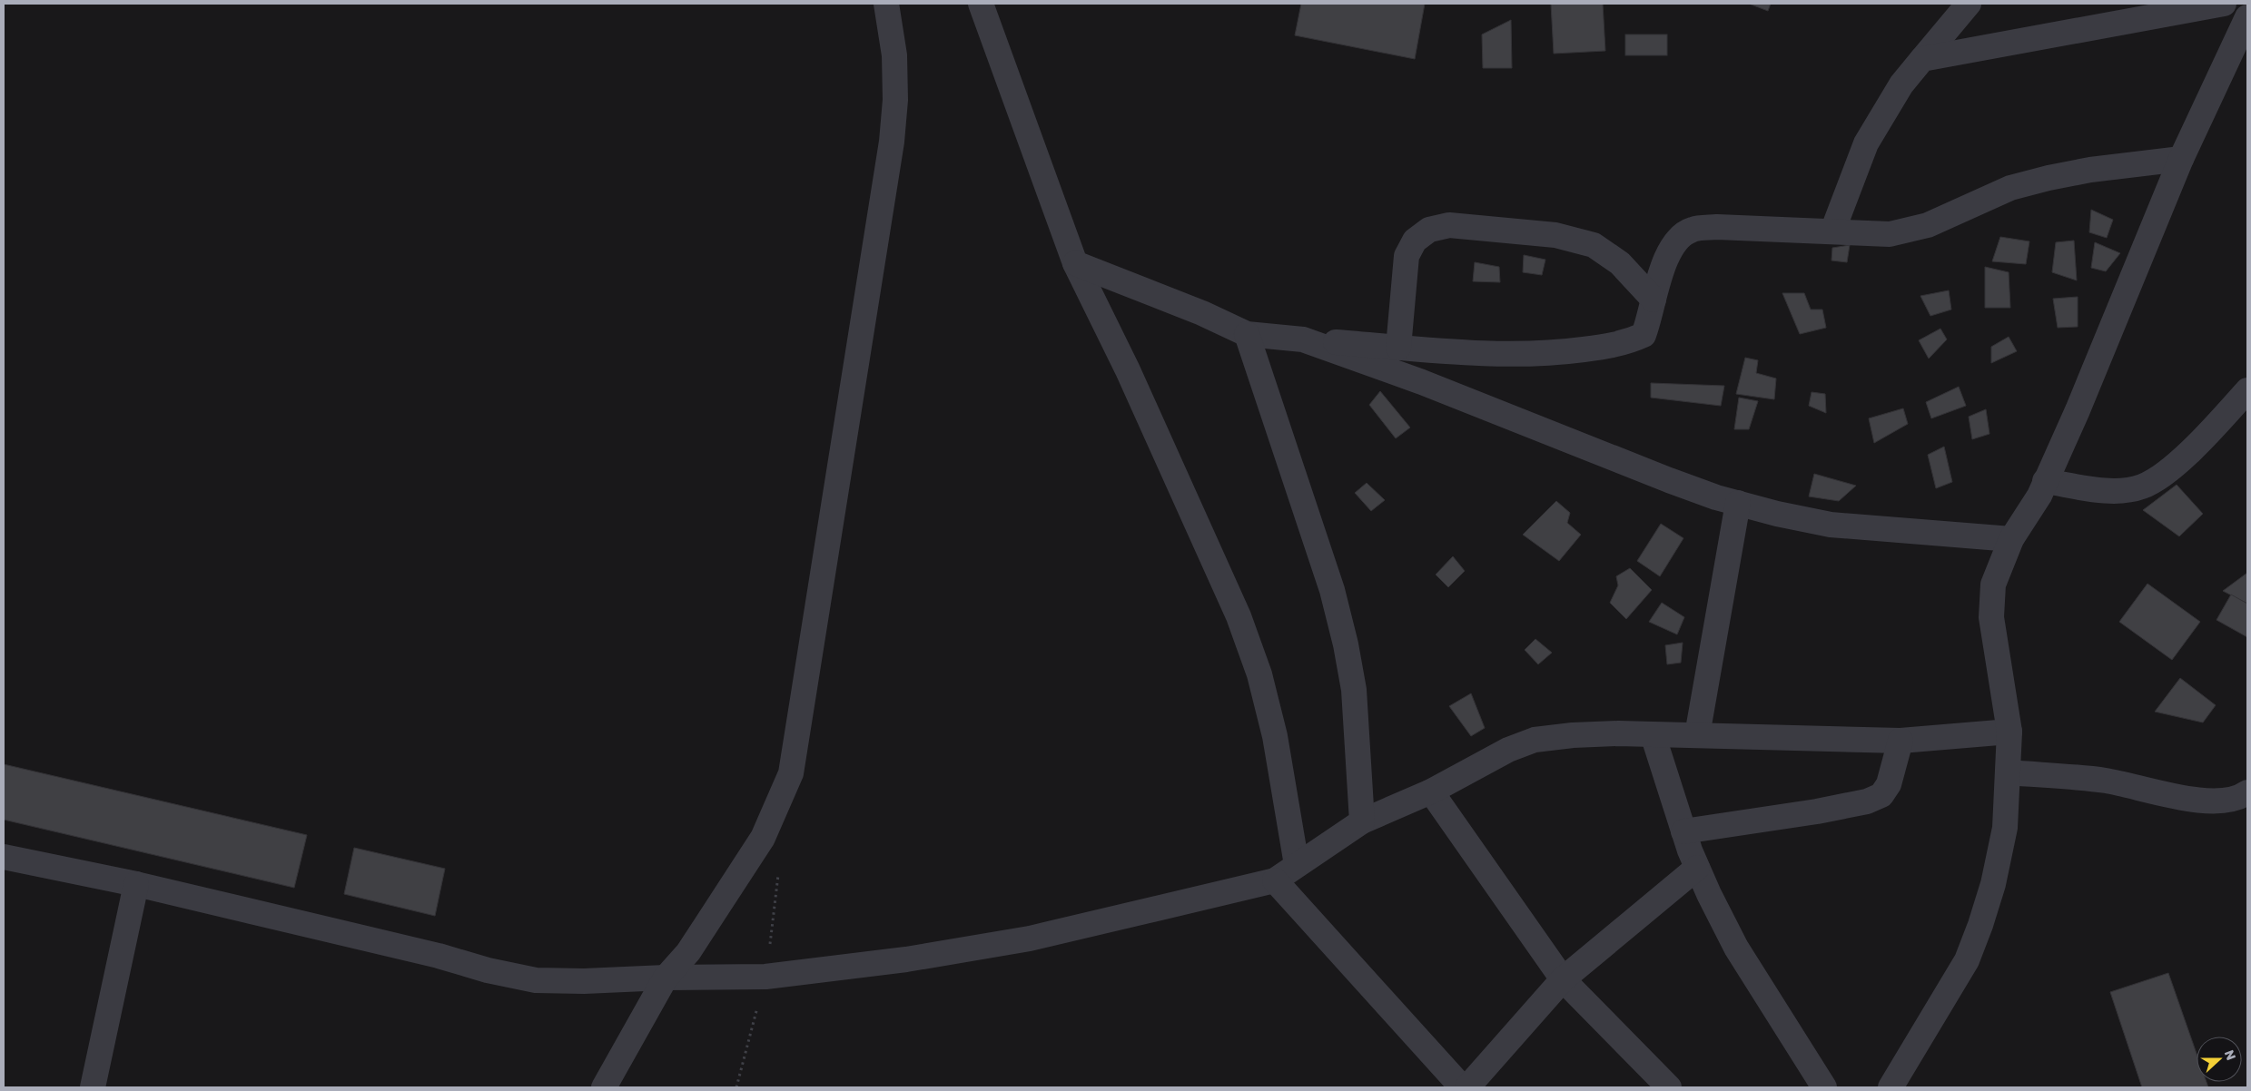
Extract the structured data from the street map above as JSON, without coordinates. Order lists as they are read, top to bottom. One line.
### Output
{"north":"right"}
